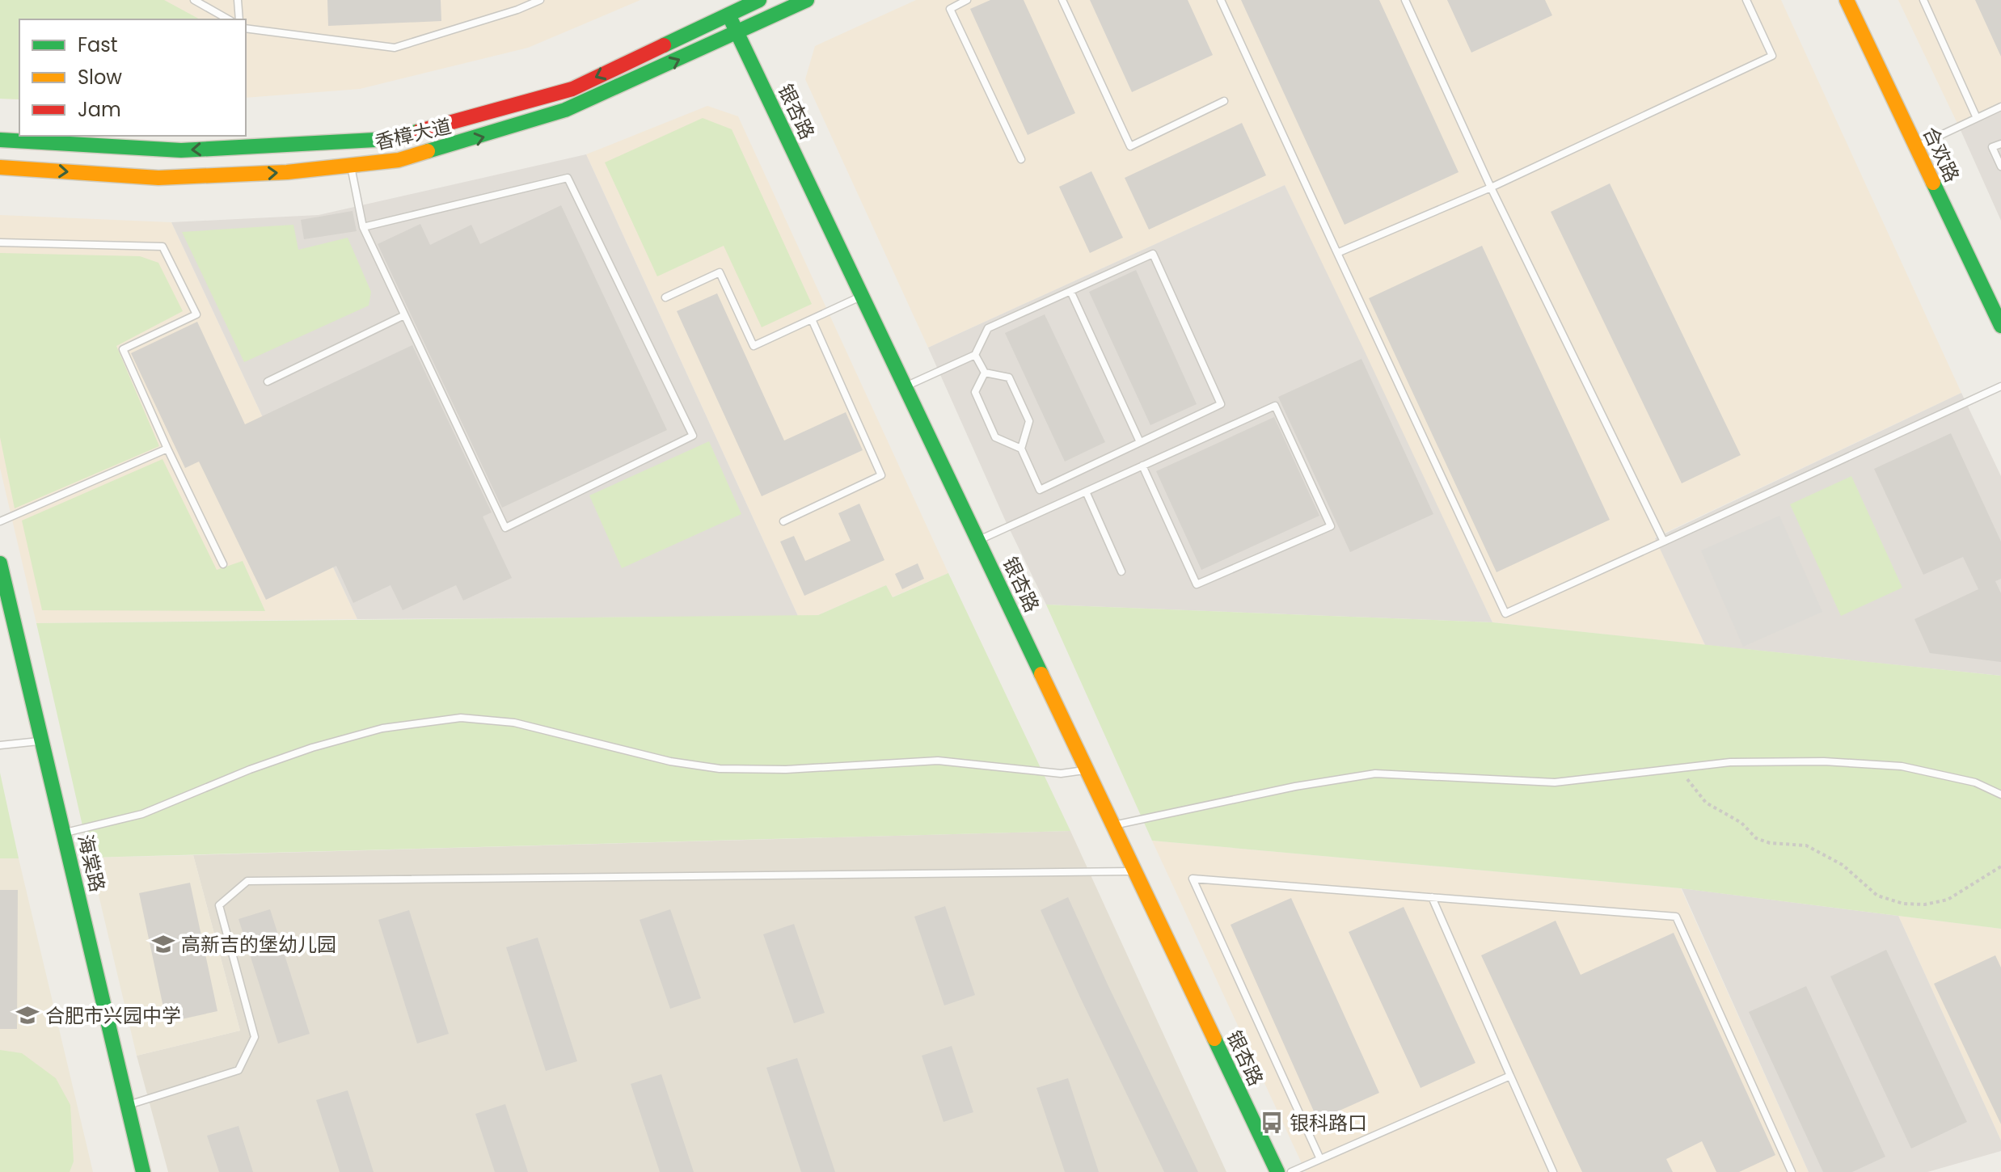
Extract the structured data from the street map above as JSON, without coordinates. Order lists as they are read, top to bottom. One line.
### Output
{"streets":{"street":["银杏路","香樟大道","合欢路","海棠路"]},"crossings":[["银杏路","香樟大道"]],"places":{"school or university":["高新吉的堡幼儿园","合肥市兴园中学"],"bus stop":["银科路口"]},"legend":["Fast","Slow","Jam"]}
